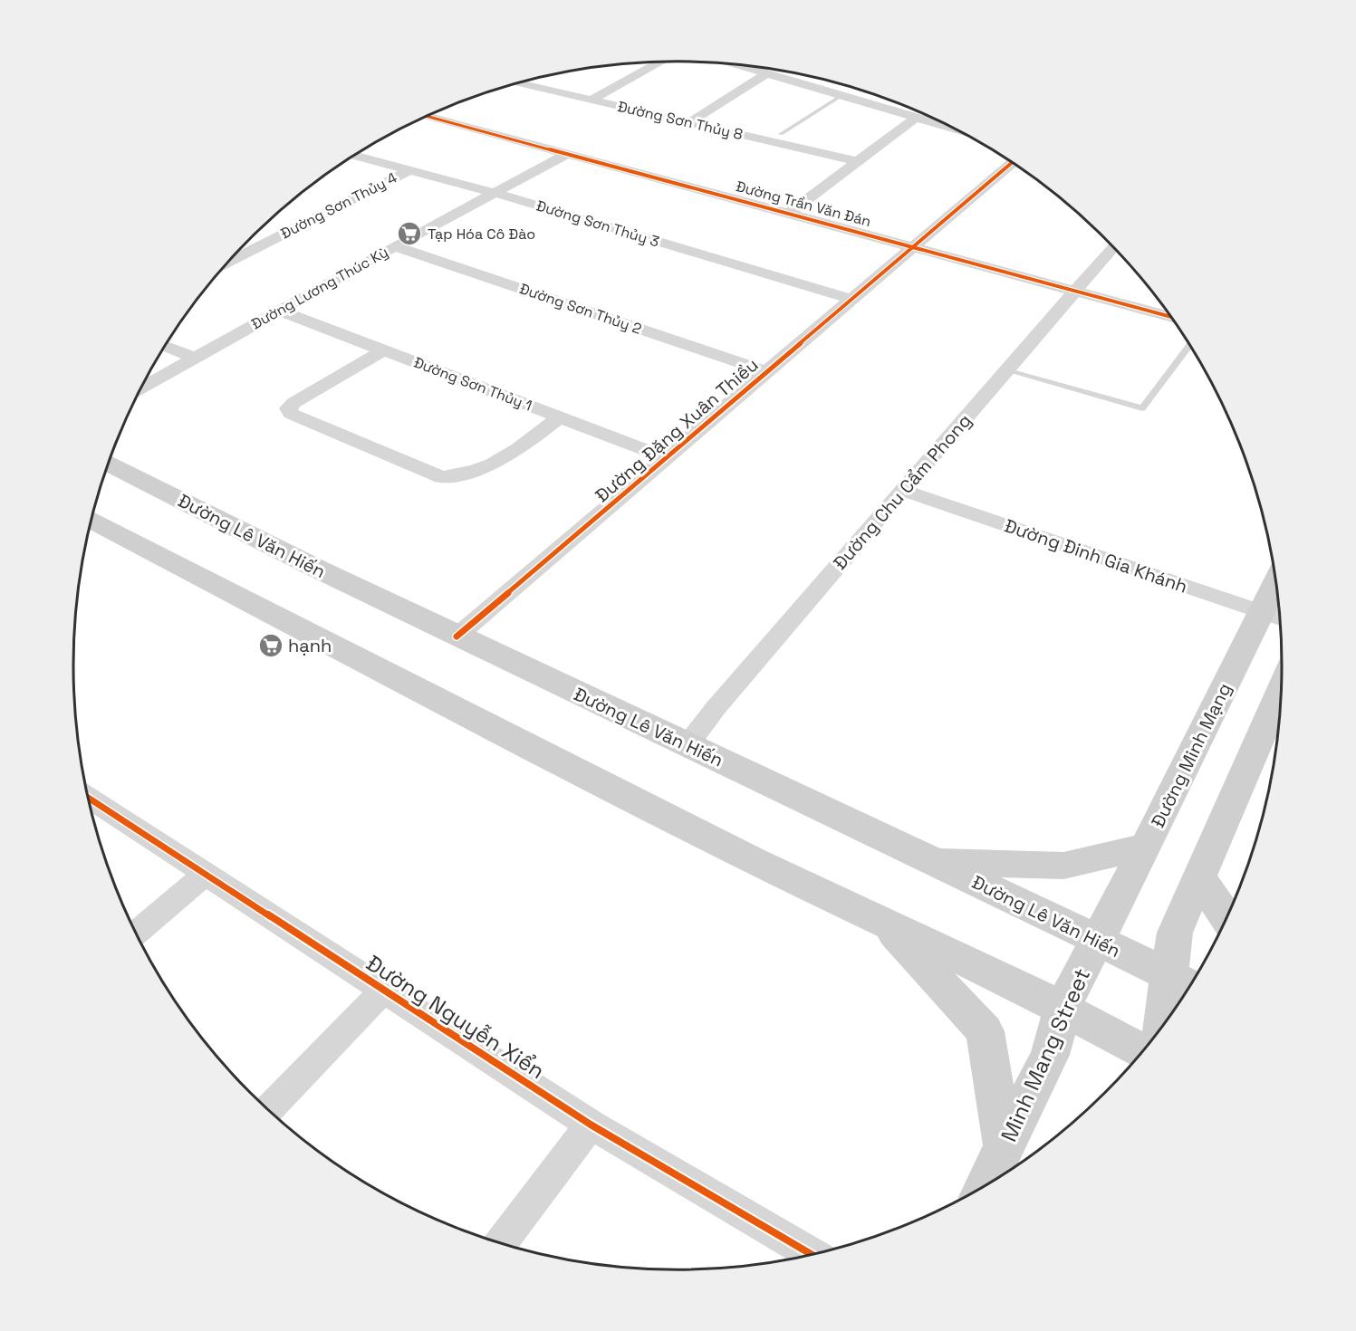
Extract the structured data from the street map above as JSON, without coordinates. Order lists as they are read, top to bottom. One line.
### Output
{"streets":{"main road":["Đường Lê Văn Hiến","Đường Minh Mạng","Minh Mang Street"],"street":["Đường Sơn Thủy 8","Đường Trần Văn Đán","Đường Sơn Thủy 4","Đường Sơn Thủy 3","Đường Lương Thúc Kỳ","Đường Sơn Thủy 2","Đường Sơn Thủy 1","Đường Đặng Xuân Thiều","Đường Chu Cẩm Phong","Đường Đinh Gia Khánh","Đường Nguyễn Xiển"]},"crossings":[["Đường Trần Văn Đán","Đường Lương Thúc Kỳ"],["Đường Trần Văn Đán","Đường Đặng Xuân Thiều"],["Đường Trần Văn Đán","Đường Chu Cẩm Phong"],["Đường Sơn Thủy 4","Đường Sơn Thủy 3"],["Đường Sơn Thủy 3","Đường Lương Thúc Kỳ"],["Đường Sơn Thủy 3","Đường Đặng Xuân Thiều"],["Đường Lương Thúc Kỳ","Đường Sơn Thủy 2"],["Đường Lương Thúc Kỳ","Đường Sơn Thủy 1"],["Đường Sơn Thủy 2","Đường Đặng Xuân Thiều"],["Đường Sơn Thủy 1","Đường Đặng Xuân Thiều"],["Đường Đặng Xuân Thiều","Đường Lê Văn Hiến"],["Đường Chu Cẩm Phong","Đường Lê Văn Hiến"],["Đường Chu Cẩm Phong","Đường Đinh Gia Khánh"],["Đường Lê Văn Hiến","Đường Minh Mạng"],["Đường Lê Văn Hiến","Minh Mang Street"],["Đường Đinh Gia Khánh","Đường Minh Mạng"],["Đường Minh Mạng","Minh Mang Street"]],"places":{"supermarket":["Tạp Hóa Cô Đào","hạnh"]}}
